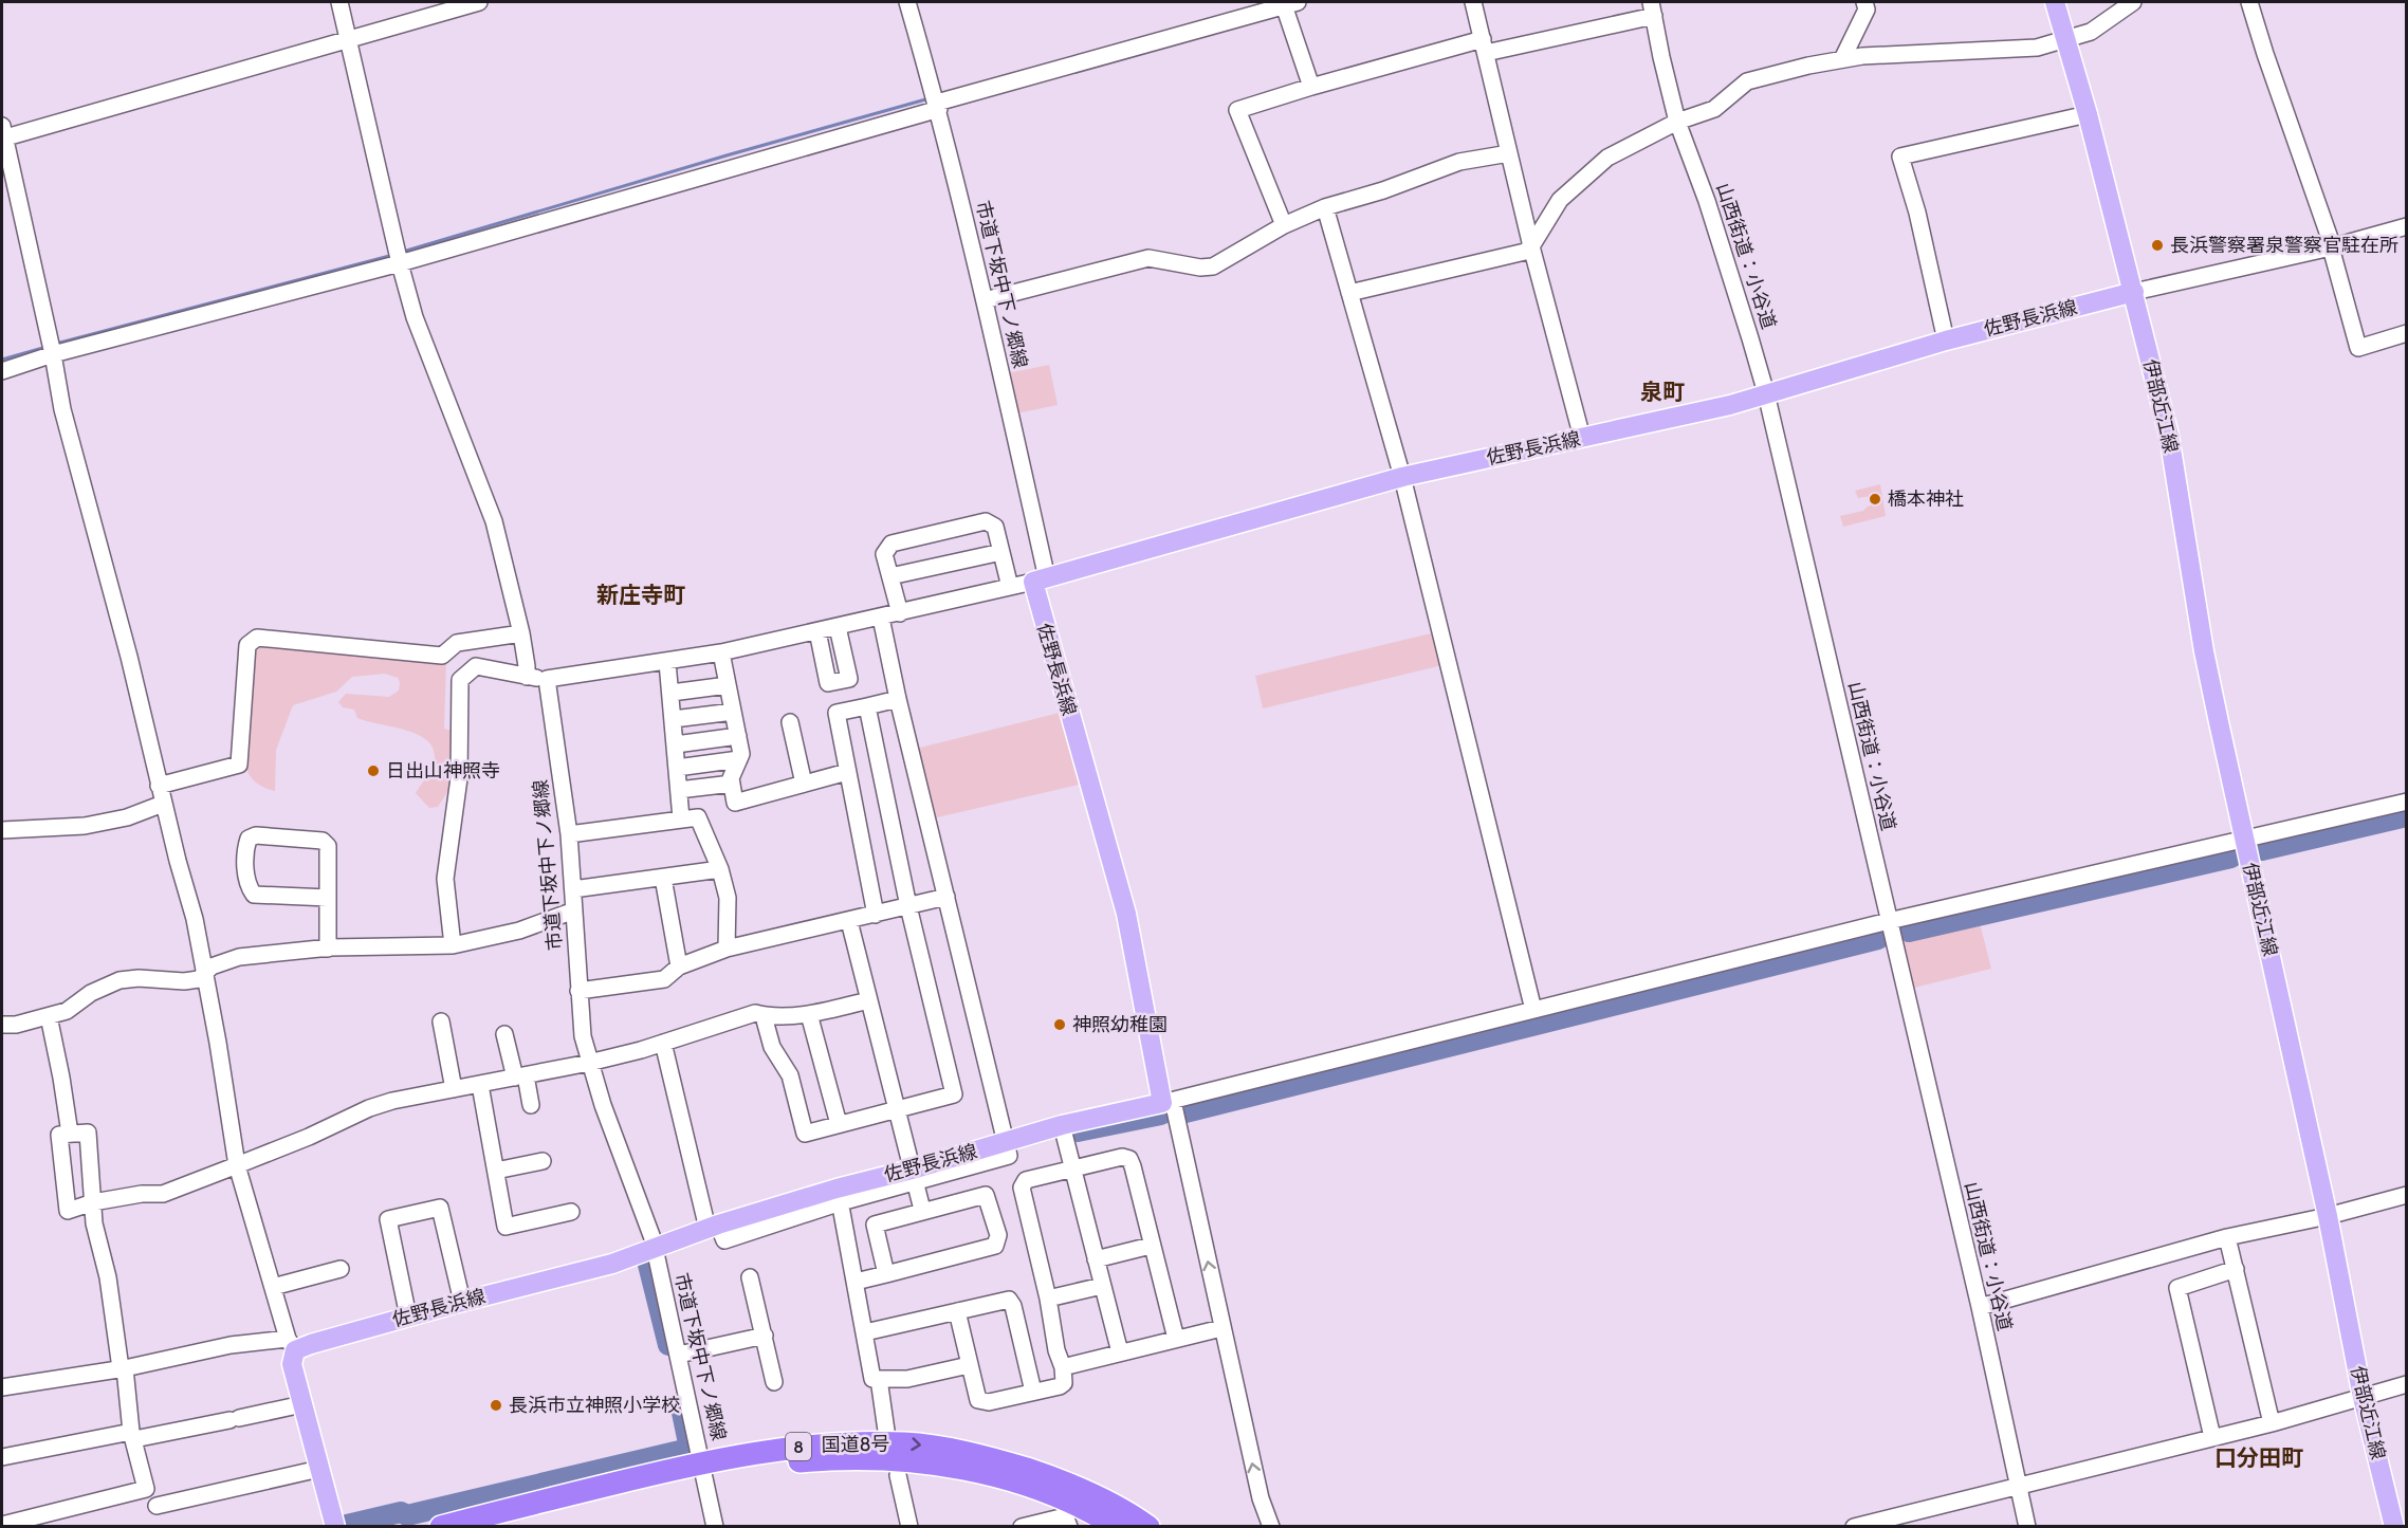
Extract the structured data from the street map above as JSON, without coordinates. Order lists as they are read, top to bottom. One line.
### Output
{"streets":{"highway":["国道8号","8"],"main road":["佐野長浜線","伊部近江線"],"street":["山西街道：小谷道","市道下坂中下ノ郷線"]},"crossings":[["山西街道：小谷道","佐野長浜線"],["市道下坂中下ノ郷線","佐野長浜線"],["市道下坂中下ノ郷線","国道8号"],["佐野長浜線","伊部近江線"]],"districts":["泉町","新庄寺町","口分田町"],"places":["長浜警察署泉警察官駐在所","橋本神社","日出山神照寺","神照幼稚園","長浜市立神照小学校"]}
